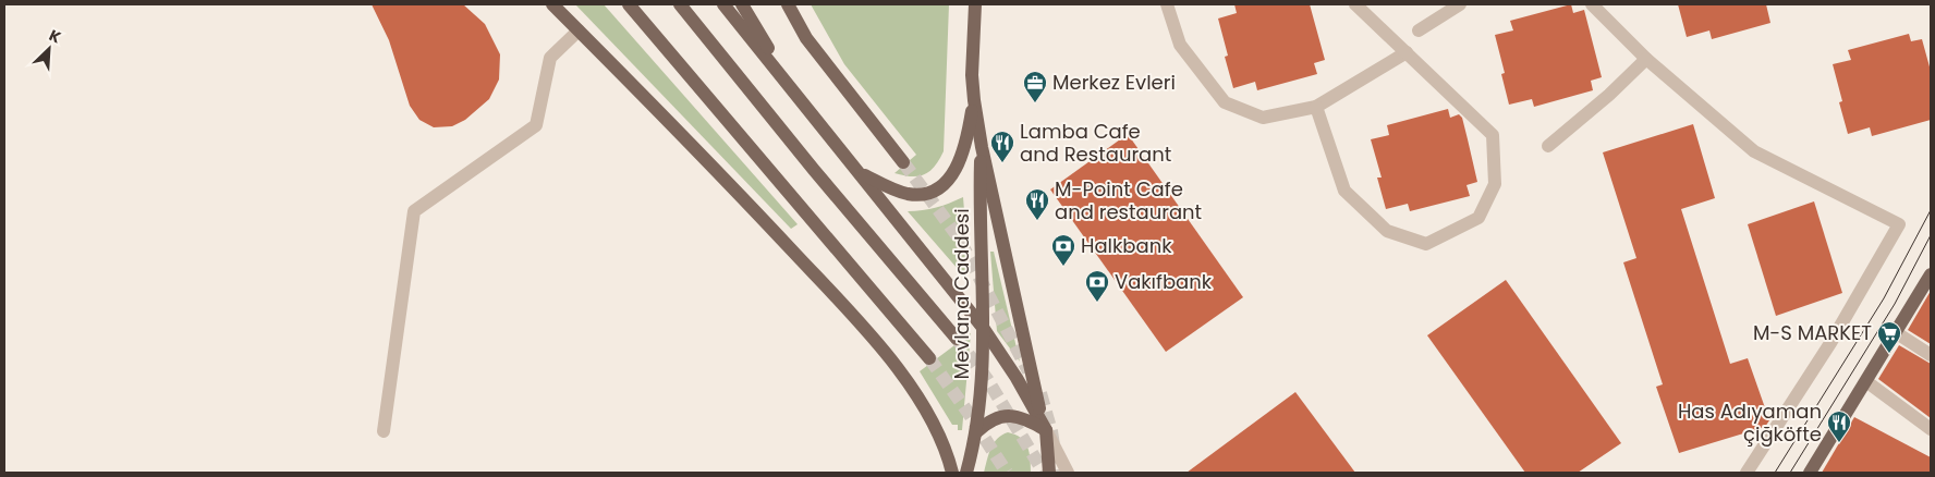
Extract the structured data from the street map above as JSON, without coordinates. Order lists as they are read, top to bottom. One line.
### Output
{"streets":{"main road":["Mevlana Caddesi"]},"places":{"office":["Merkez Evleri"],"restaurant":["Lamba Cafe and Restaurant","M-Point Cafe and restaurant","Has Adıyaman çiğköfte"],"bank":["Halkbank","Vakıfbank"],"supermarket":["M-S MARKET"]},"north":"top right"}
